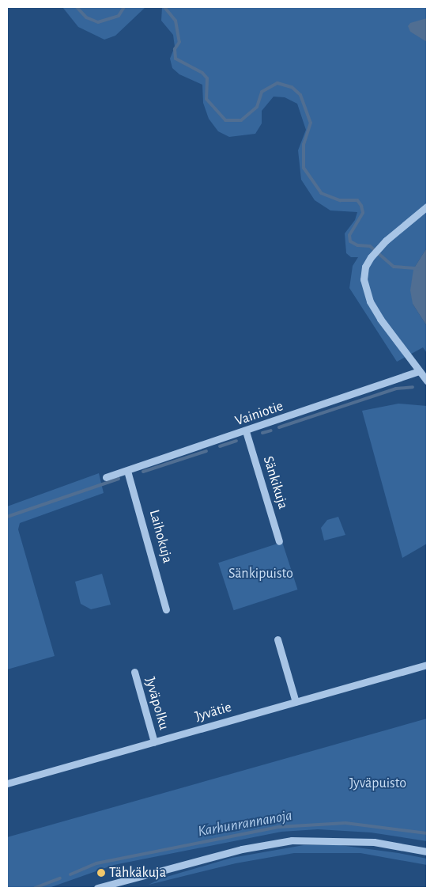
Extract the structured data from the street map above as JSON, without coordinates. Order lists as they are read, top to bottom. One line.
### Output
{"streets":{"street":["Vainiotie","Sänkikuja","Laihokuja","Jyväpolku","Jyvätie"]},"crossings":[["Vainiotie","Sänkikuja"],["Vainiotie","Laihokuja"],["Jyväpolku","Jyvätie"]],"water":["Karhunrannanoja"],"parks":["Sänkipuisto","Jyväpuisto"],"places":["Tähkäkuja"]}
